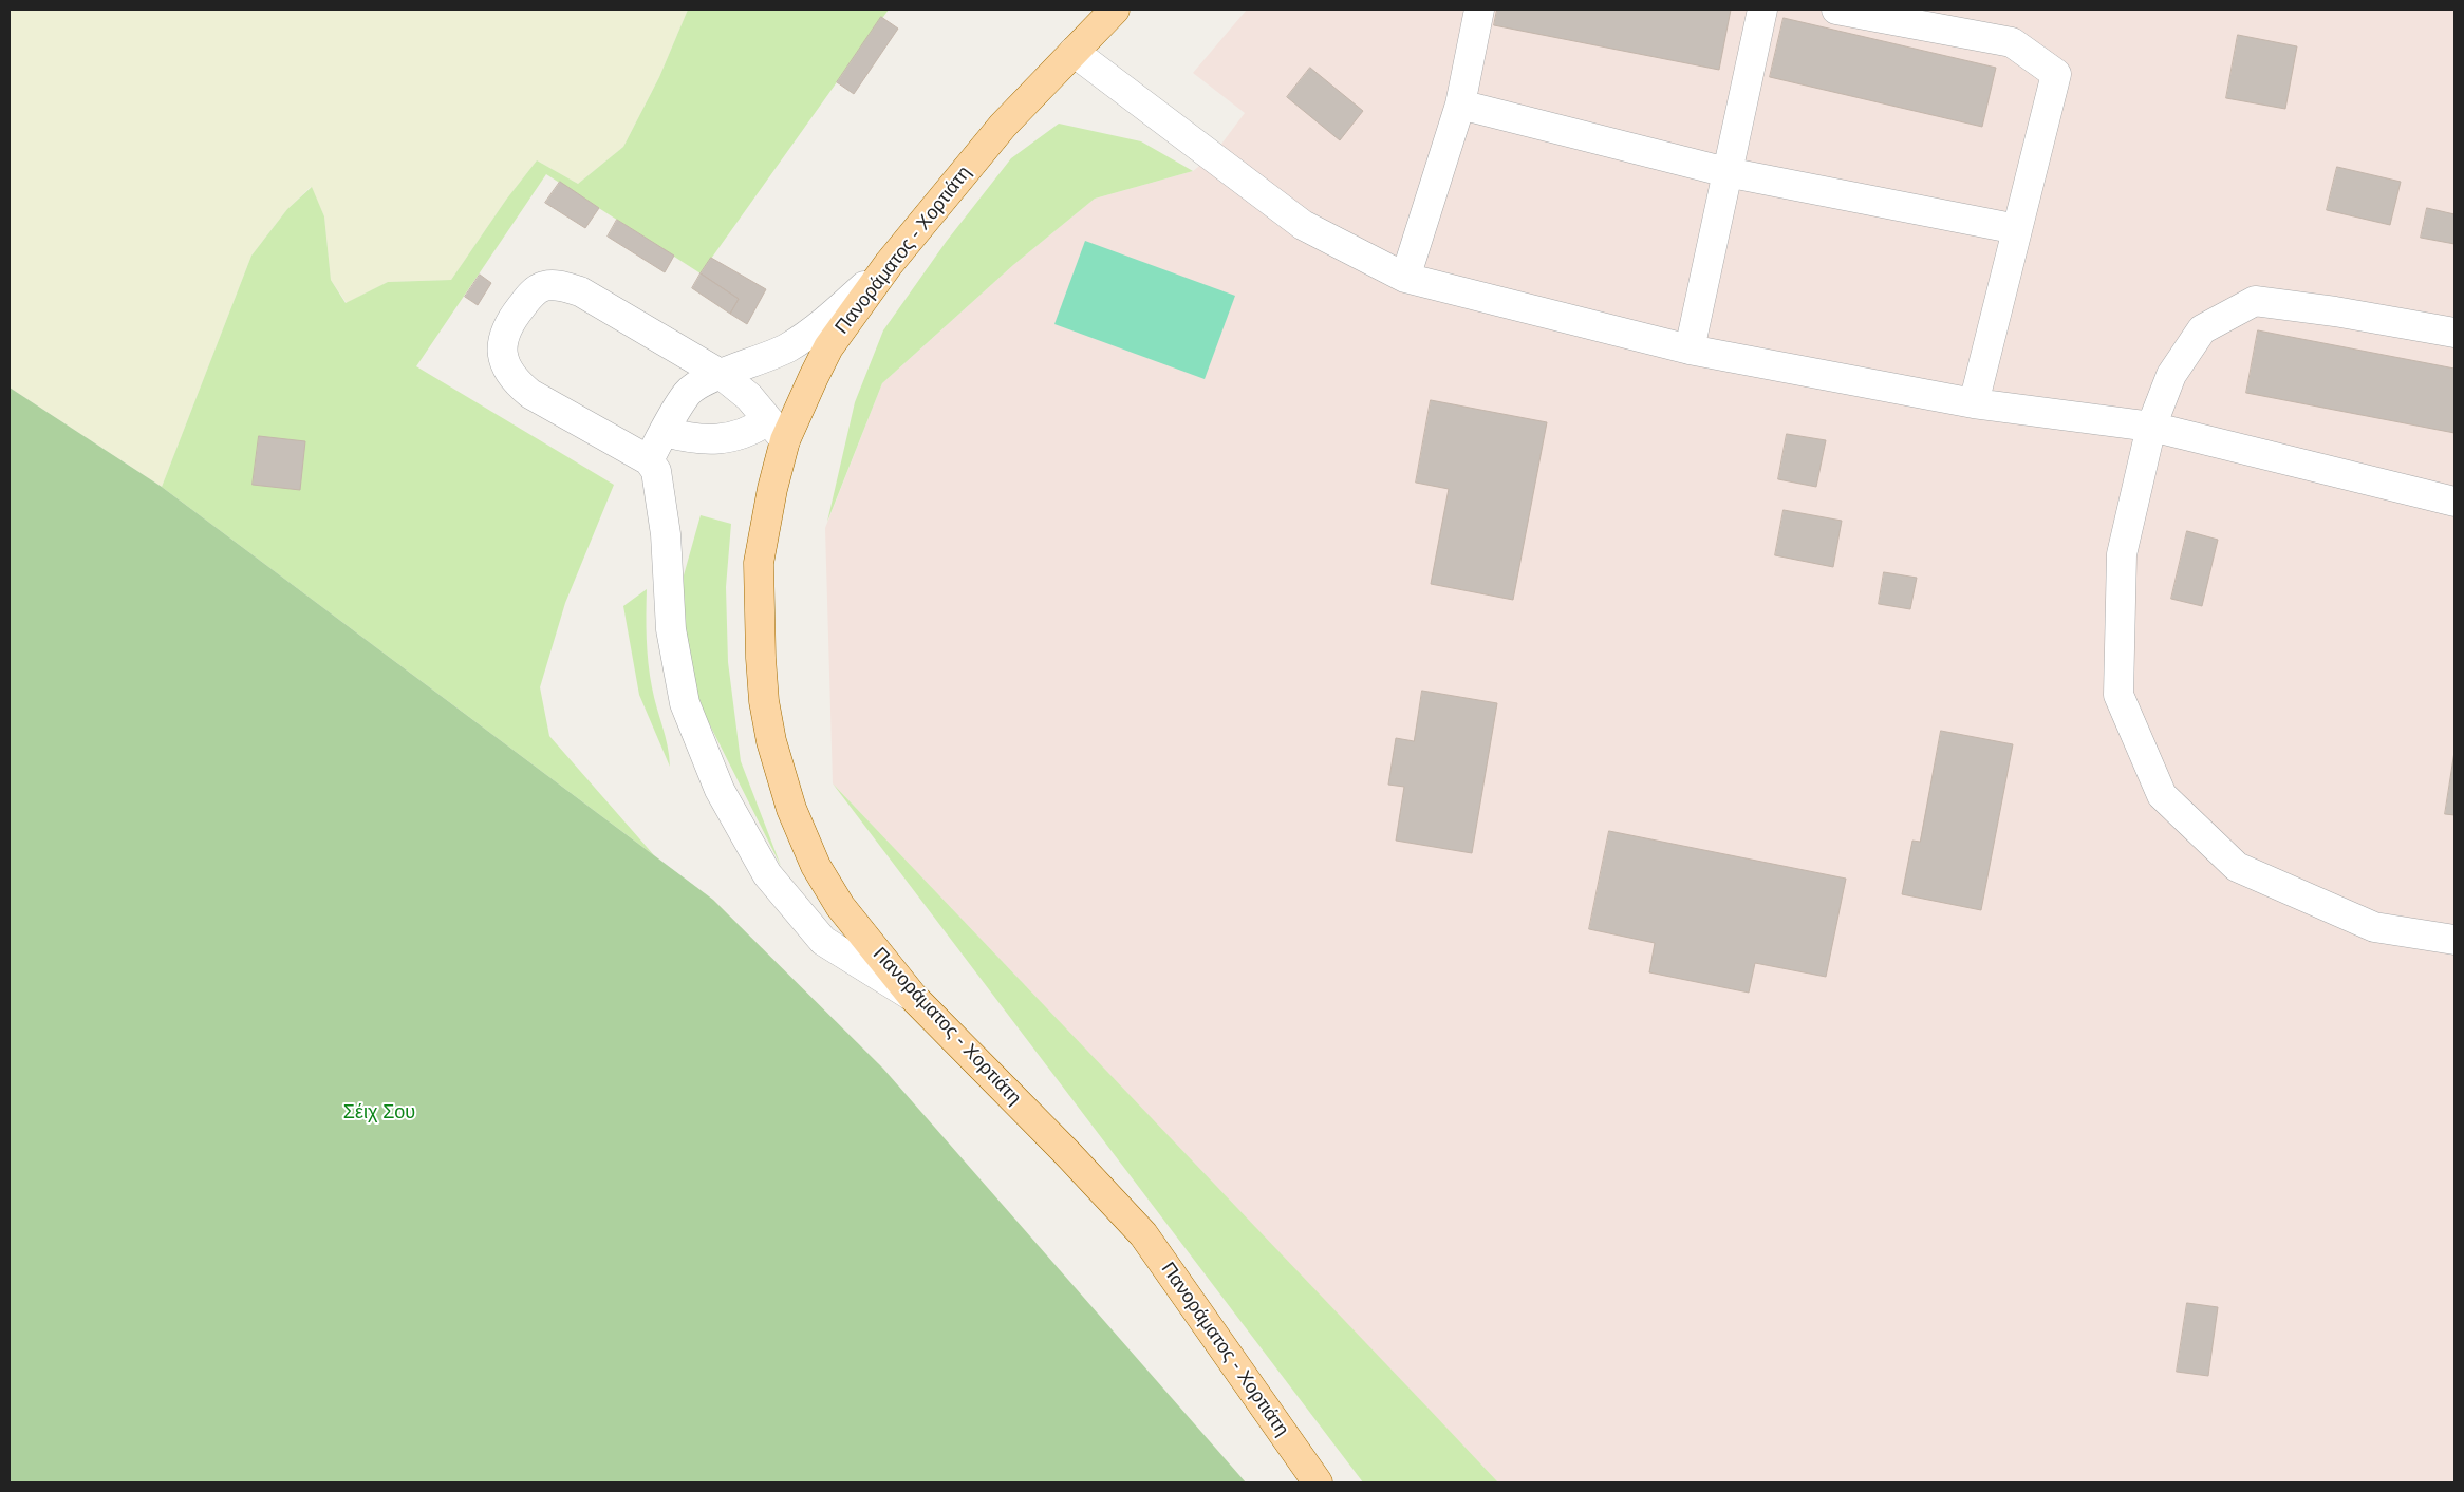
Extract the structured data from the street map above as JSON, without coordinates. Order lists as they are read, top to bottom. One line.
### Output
{"streets":{"main road":["Πανοράματος - Χορτιάτη"]},"parks":["Σέιχ Σου"]}
